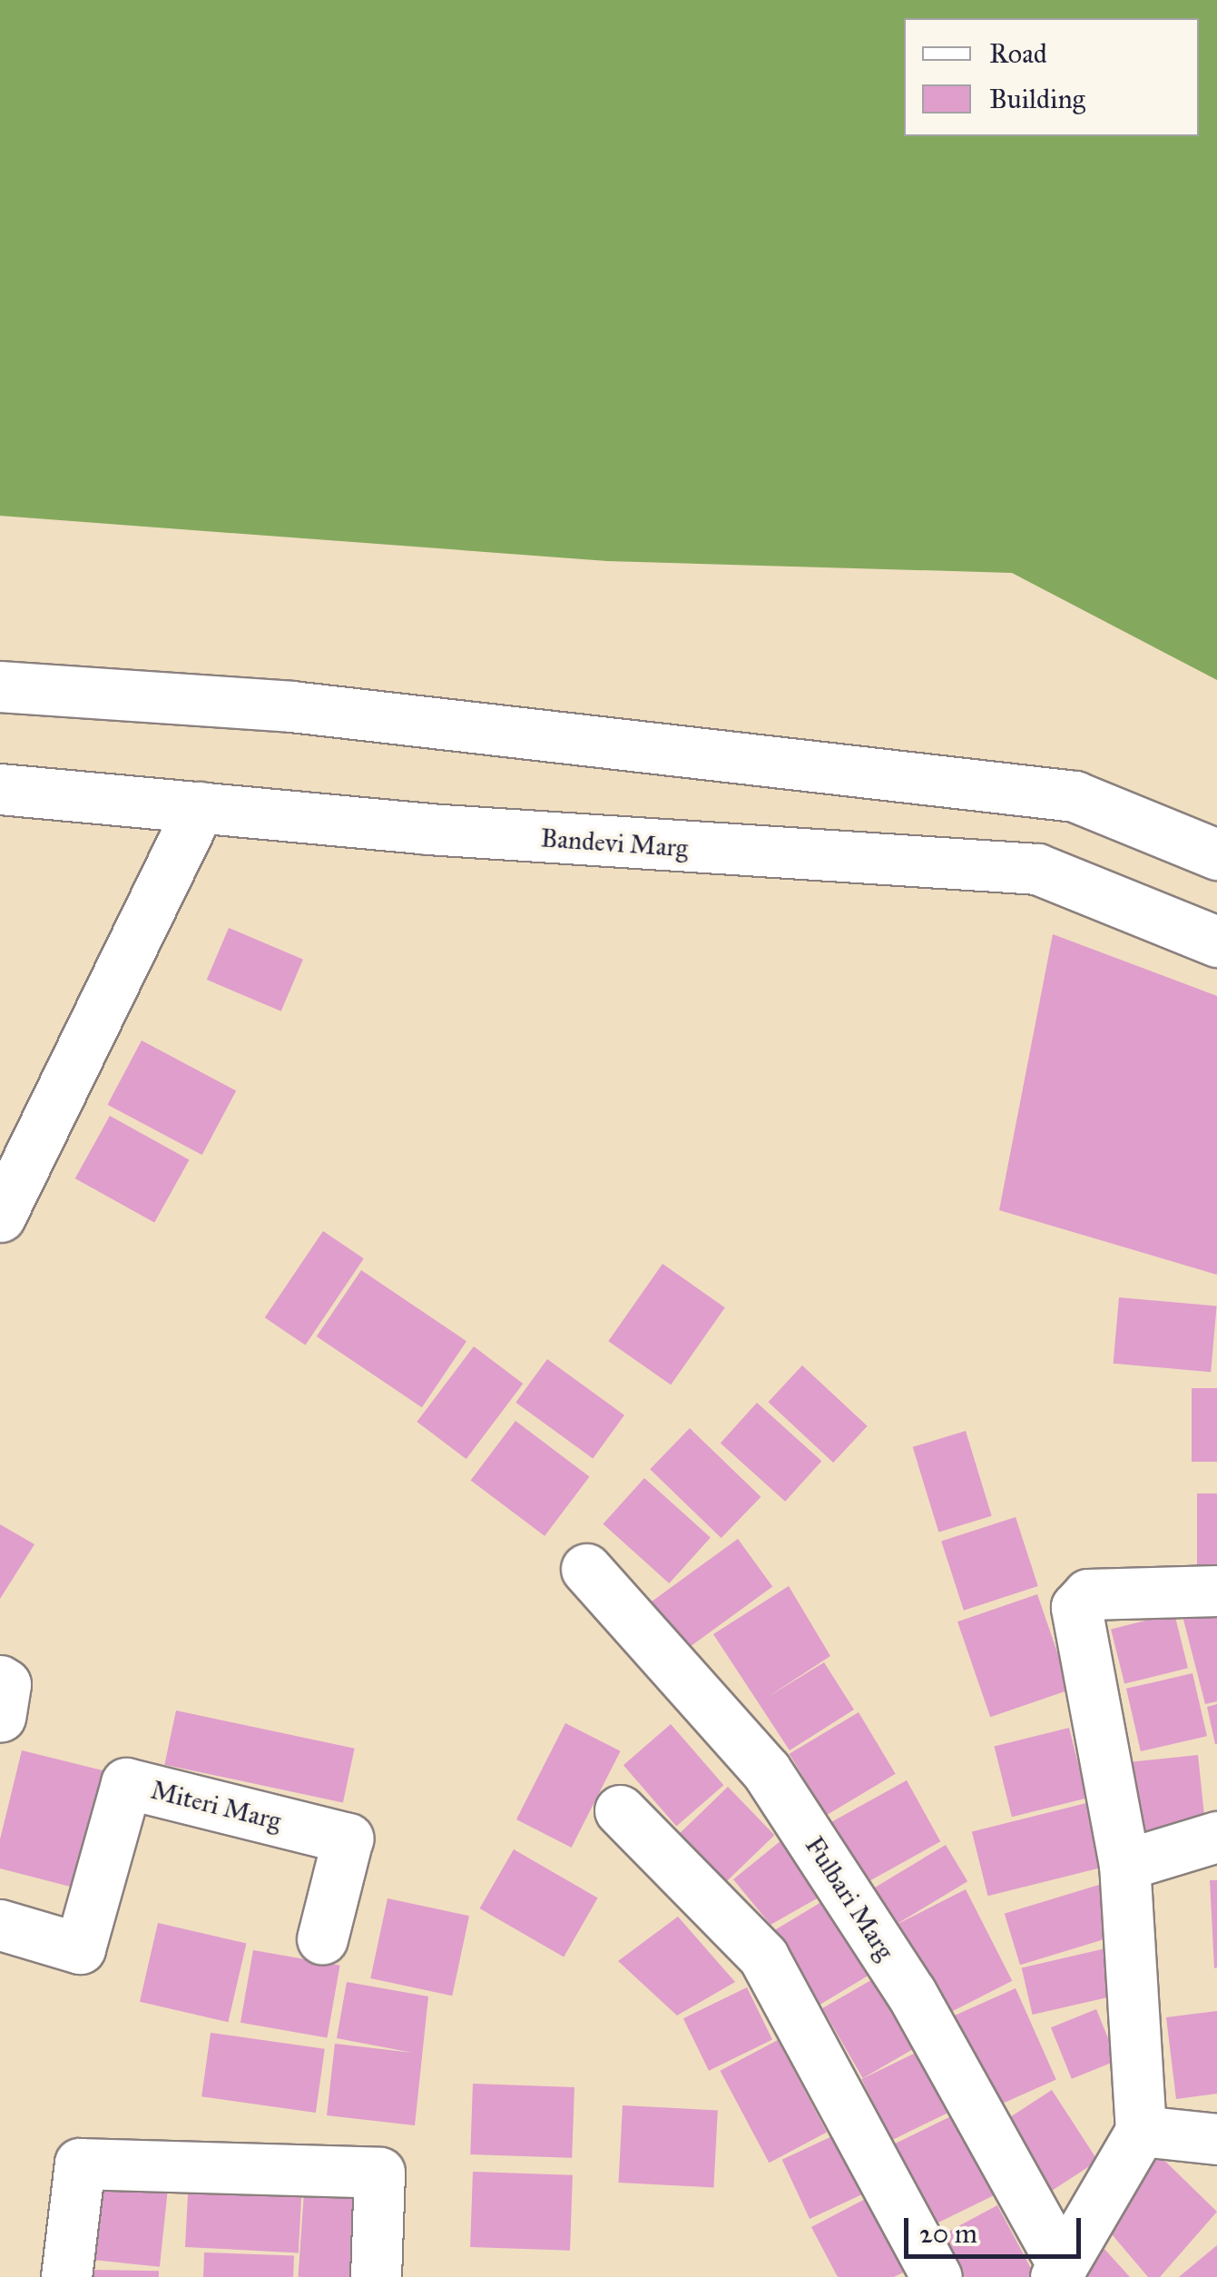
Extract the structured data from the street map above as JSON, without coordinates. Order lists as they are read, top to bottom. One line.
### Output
{"streets":{"street":["Bandevi Marg","Miteri Marg","Fulbari Marg"]},"legend":["Road","Building"],"scale_bar":"20 m"}
